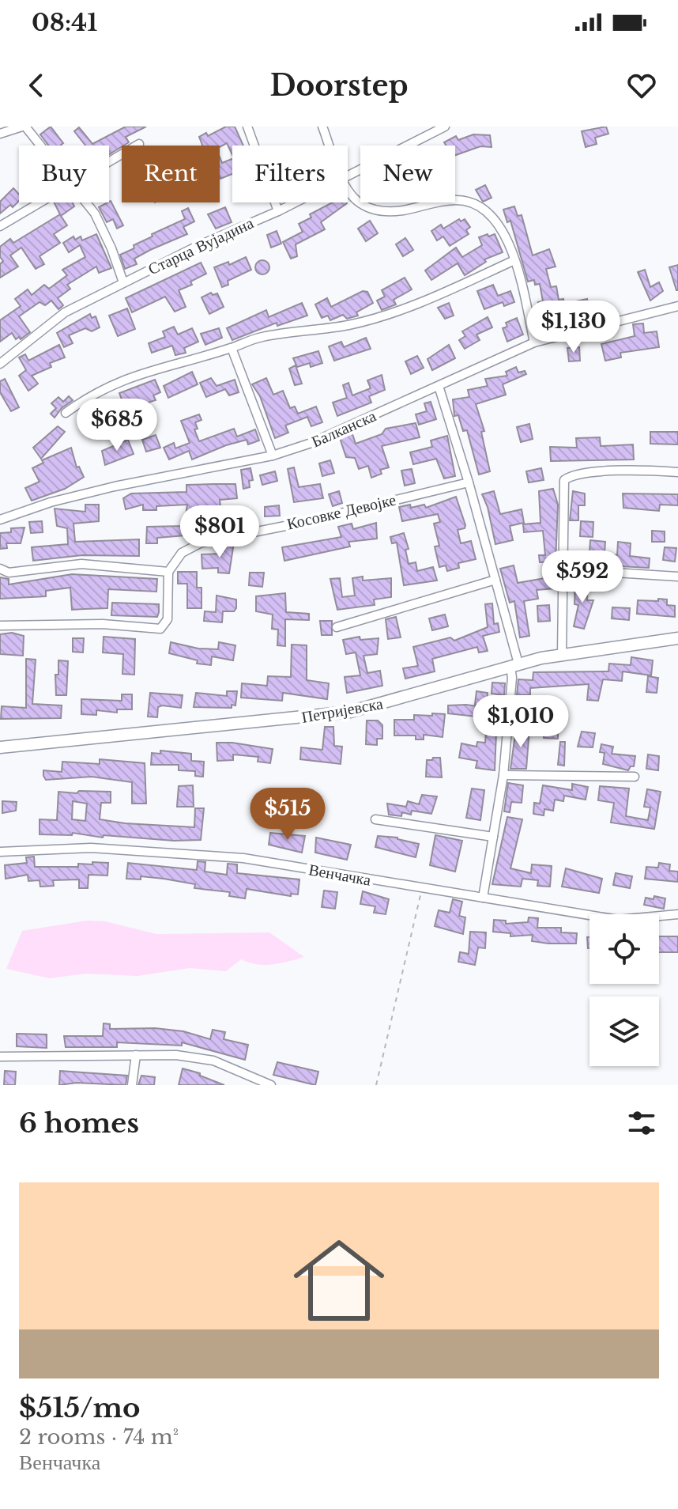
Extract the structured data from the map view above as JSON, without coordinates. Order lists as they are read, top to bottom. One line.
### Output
{"streets":{"main road":["Петријевска"],"street":["Старца Вујадина","Балканска","Косовке Девојке","Венчачка"]},"page":{"status":"08:41","header":"Doorstep","chip":["Buy","Rent","Filters","New"],"price":["$1,130","$685","$801","$592","$1,010","$515"],"heading":"6 homes","list":[{"name":"$515/mo","note":"2 rooms · 74 m² · Венчачка"}]}}
